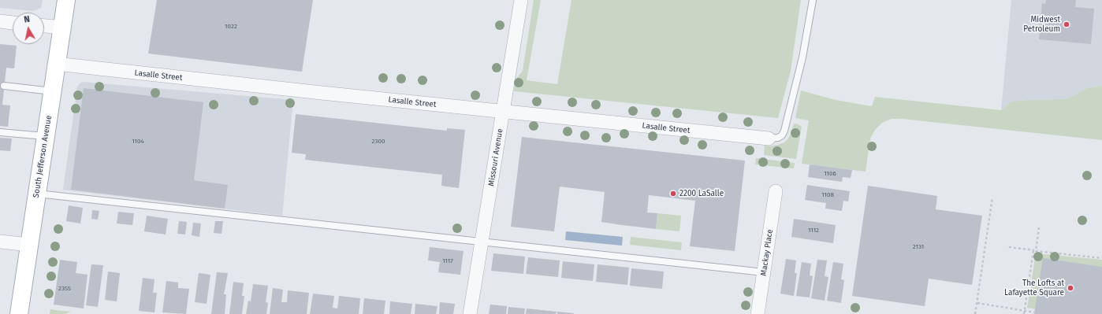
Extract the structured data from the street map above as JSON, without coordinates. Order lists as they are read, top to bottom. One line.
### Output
{"streets":{"main road":["South Jefferson Avenue"],"street":["Lasalle Street","Missouri Avenue","Mackay Place"]},"crossings":[["Lasalle Street","South Jefferson Avenue"],["Lasalle Street","Missouri Avenue"]],"places":["Midwest Petroleum","2200 LaSalle","The Lofts at Lafayette Square"],"house_numbers":["1022","1104","2300","1106","1108","1112","2131","1117","2355"],"north":"top"}
